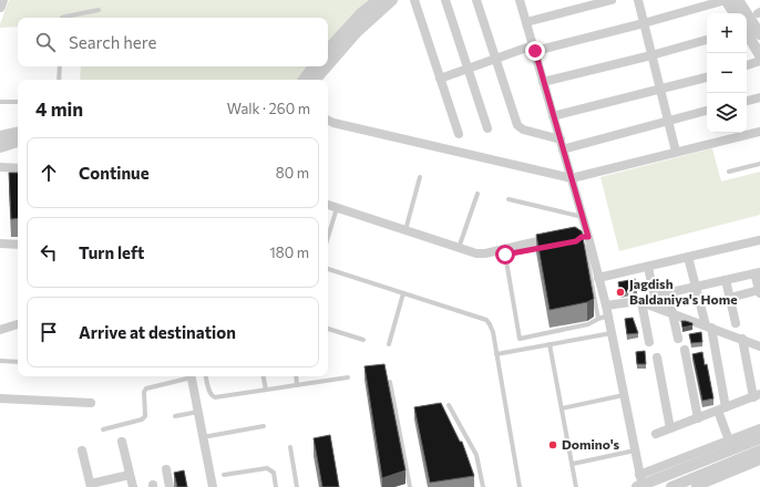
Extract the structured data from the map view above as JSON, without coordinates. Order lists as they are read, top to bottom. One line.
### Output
{"places":["Jagdish Baldaniya's Home","Domino's"],"page":{"map_buttons":["+","−"],"search":"Search here","heading":["4 min","Walk · 260 m"],"list":[["Continue","80 m"],["Turn left","180 m"],"Arrive at destination"]}}
